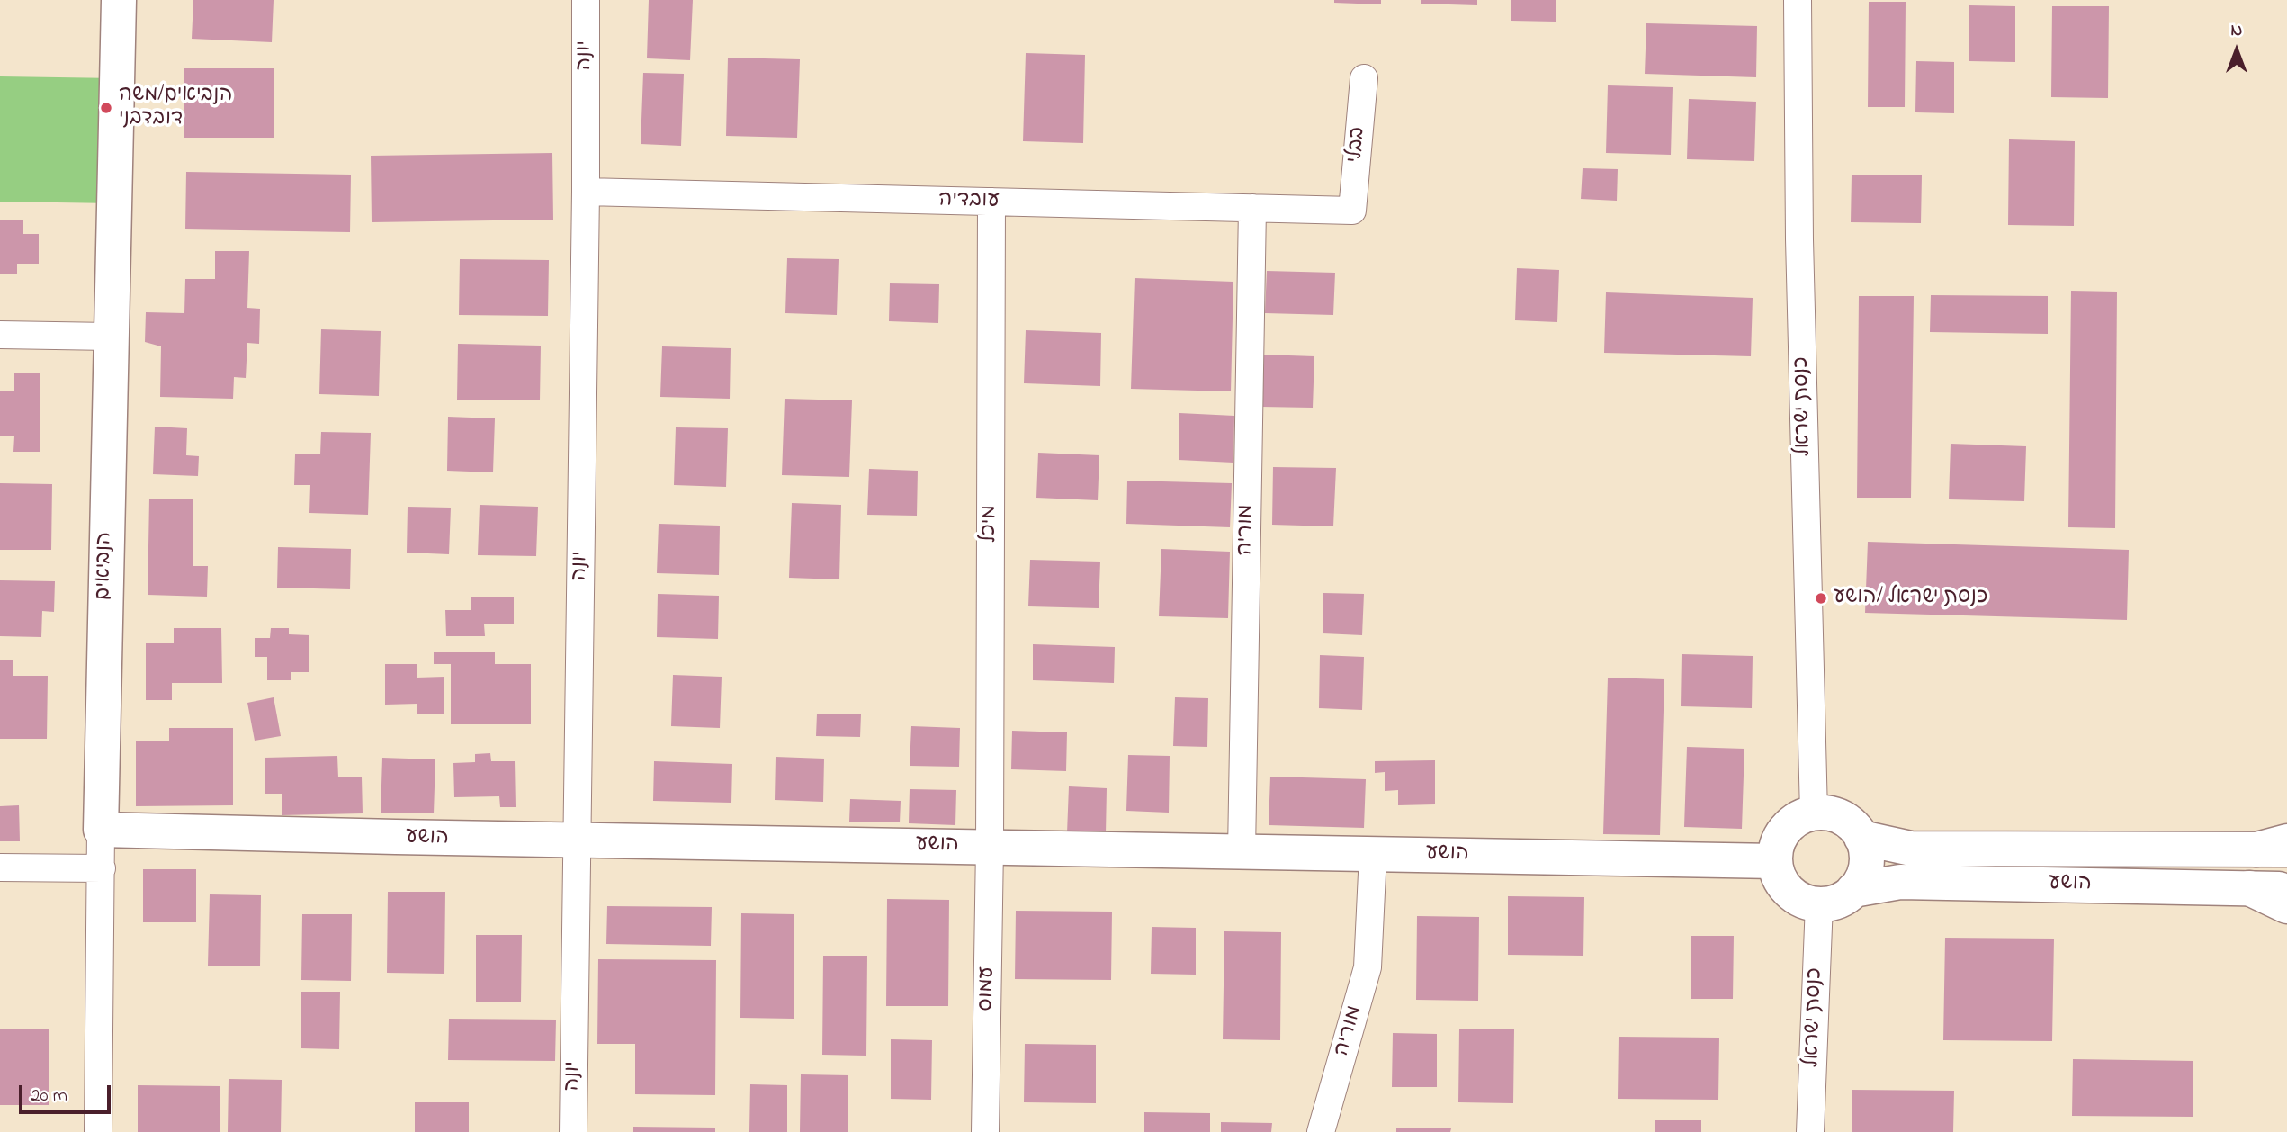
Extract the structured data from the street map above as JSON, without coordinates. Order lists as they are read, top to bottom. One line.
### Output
{"streets":{"main road":["הנביאים","הושע"],"street":["יונה","בבלי","עובדיה","כנסת ישראל","מיכל","מוריה","עמוס"]},"crossings":[["יונה","עובדיה"],["יונה","הושע"],["בבלי","עובדיה"],["עובדיה","מיכל"],["עובדיה","מוריה"],["כנסת ישראל","הושע"],["מיכל","הושע"],["מיכל","עמוס"],["מוריה","הושע"],["הנביאים","הושע"],["הושע","עמוס"]],"places":["הנביאים/משה דובדבני","כנסת ישראל /הושע"],"scale_bar":"20 m","north":"top"}
